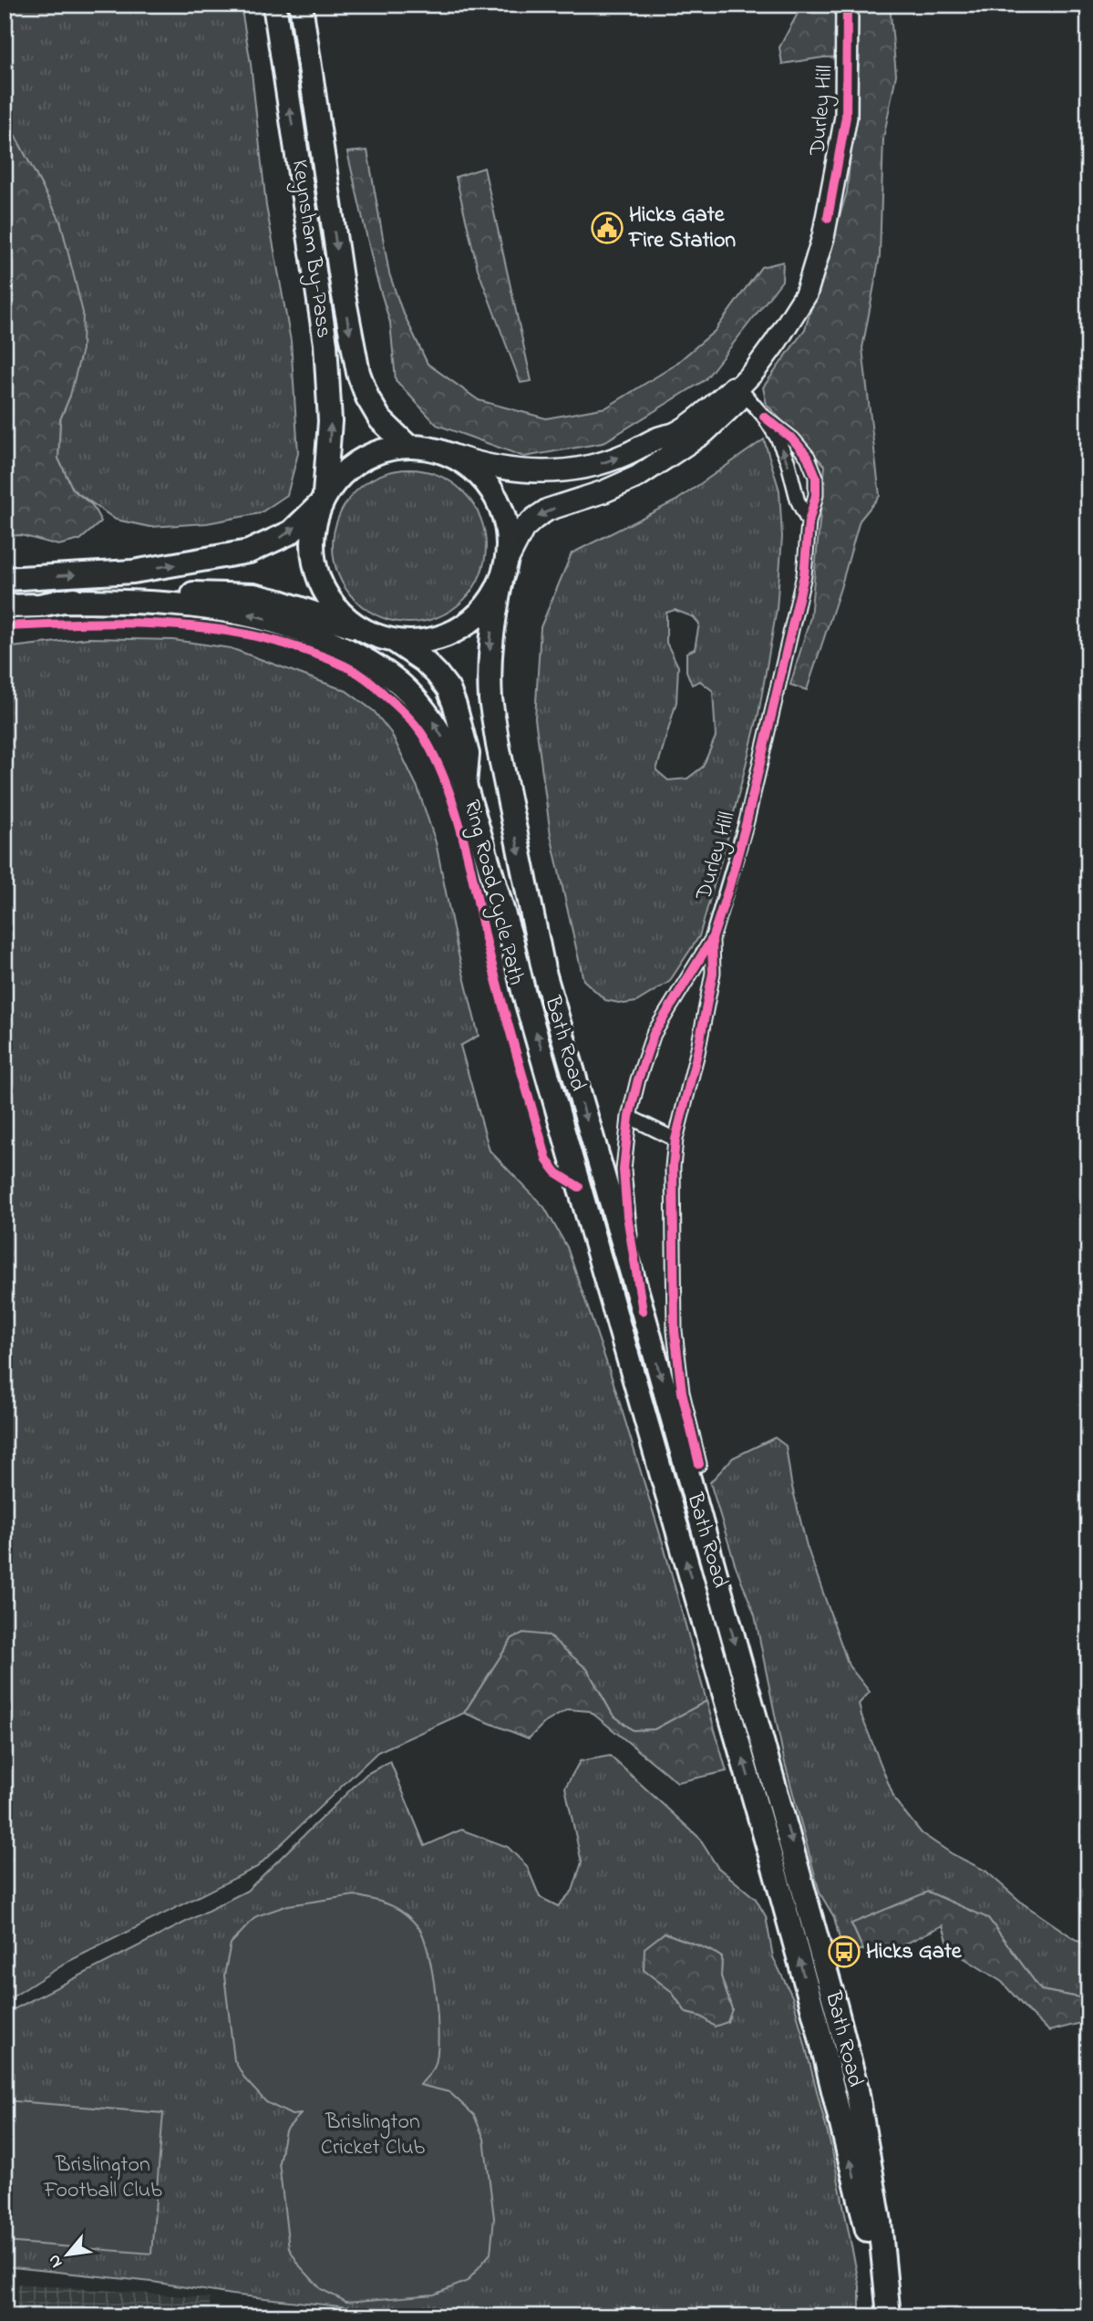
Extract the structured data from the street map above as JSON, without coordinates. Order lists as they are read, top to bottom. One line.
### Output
{"streets":{"highway":["Keynsham By-Pass","Bath Road"],"main road":["Durley Hill"],"cycle path":["Ring Road Cycle Path"]},"crossings":[["Durley Hill","Bath Road"],["Keynsham By-Pass","Bath Road"]],"parks":["Brislington Cricket Club","Brislington Football Club"],"places":{"public building":["Hicks Gate Fire Station"],"bus stop":["Hicks Gate"]},"north":"bottom left"}
